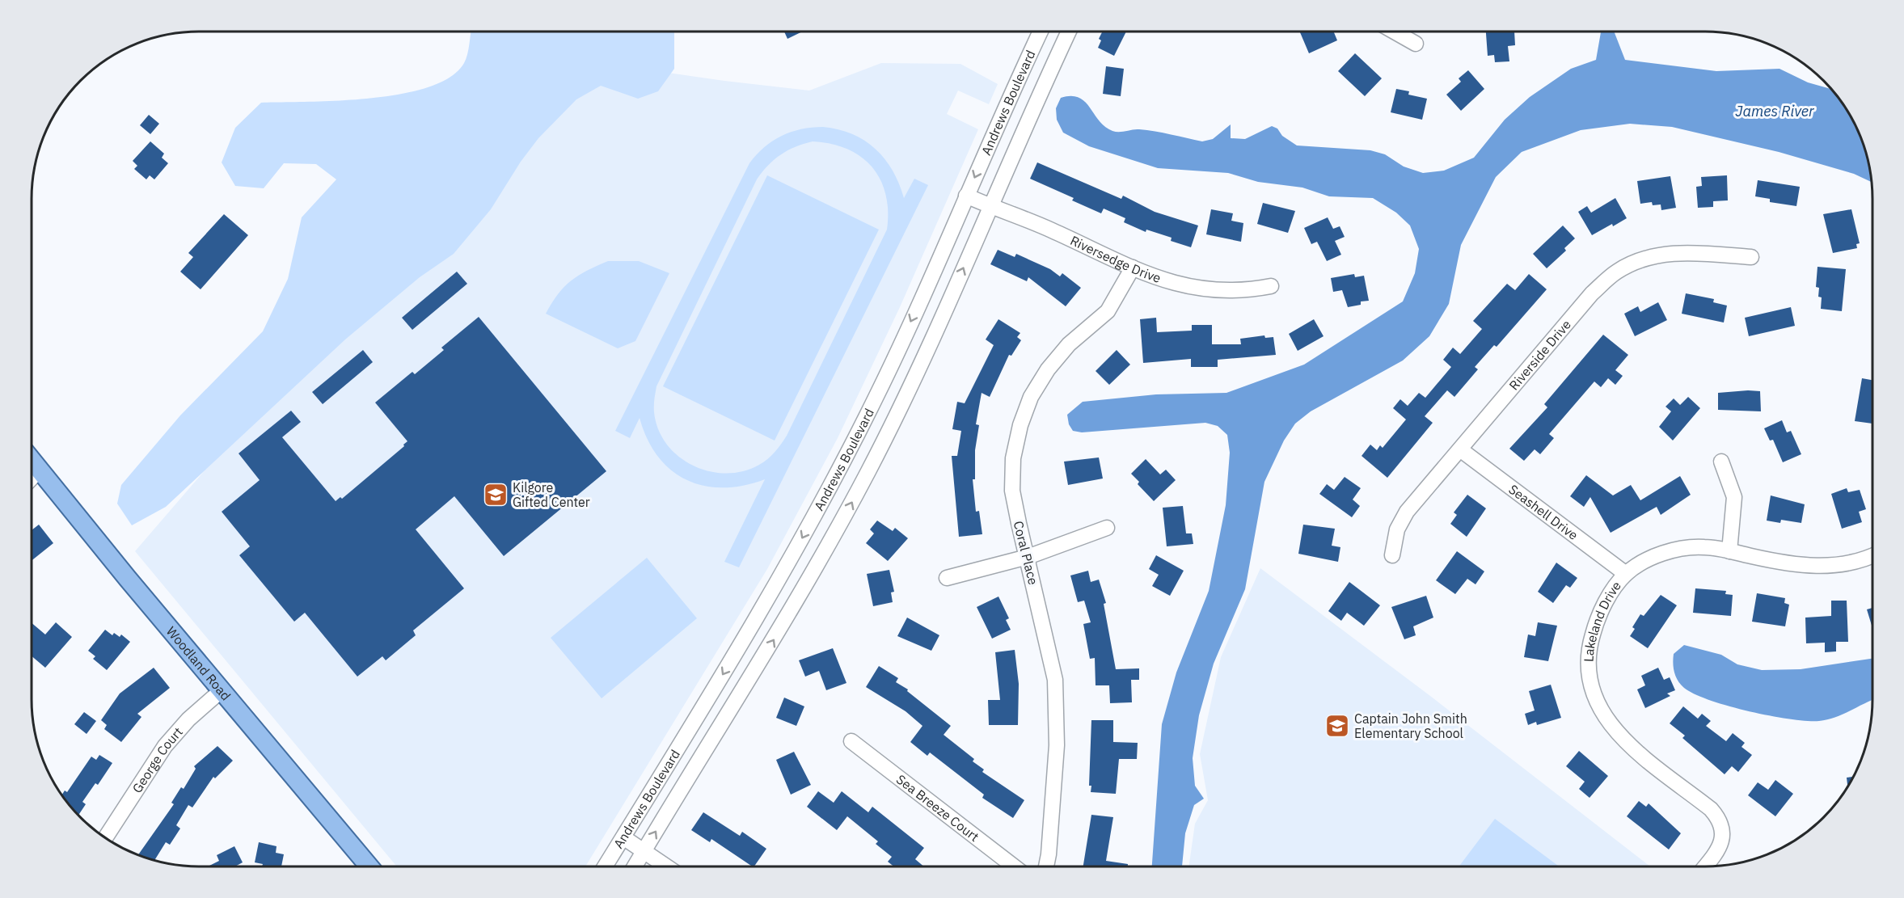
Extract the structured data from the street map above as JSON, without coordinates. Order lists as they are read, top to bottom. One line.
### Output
{"streets":{"main road":["Woodland Road"],"street":["Andrews Boulevard","Riversedge Drive","Riverside Drive","Seashell Drive","Coral Place","Lakeland Drive","George Court","Sea Breeze Court"]},"crossings":[["Andrews Boulevard","Riversedge Drive"],["Riversedge Drive","Coral Place"],["Riverside Drive","Seashell Drive"],["Seashell Drive","Lakeland Drive"],["Woodland Road","George Court"]],"water":["James River"],"places":{"school or university":["Kilgore Gifted Center","Captain John Smith Elementary School"]}}
